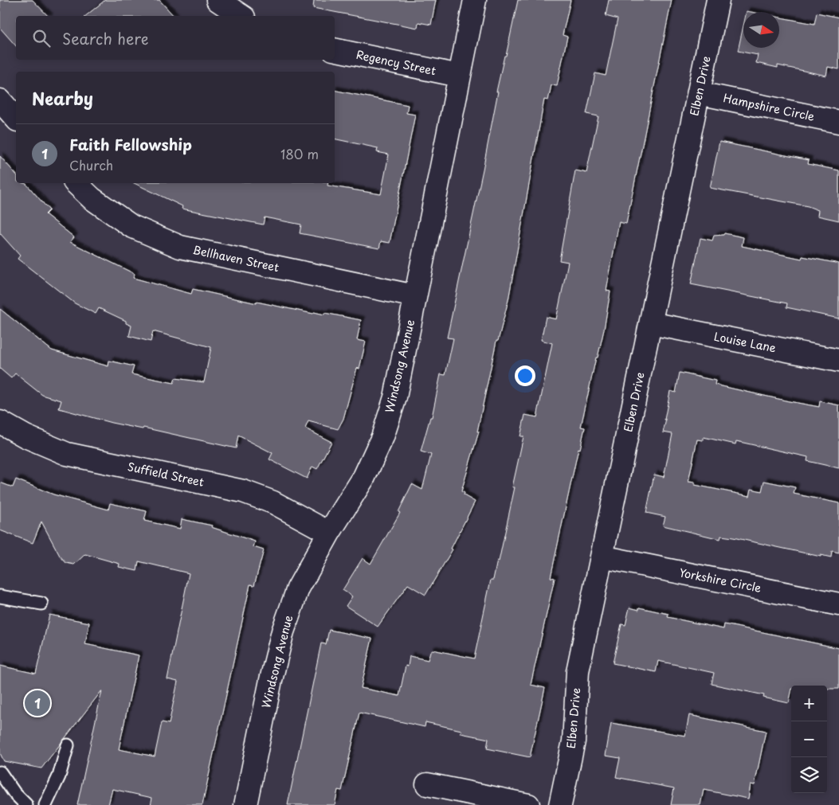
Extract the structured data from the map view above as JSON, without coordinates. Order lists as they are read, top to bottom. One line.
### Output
{"streets":{"street":["Regency Street","Elben Drive","Hampshire Circle","Bellhaven Street","Louise Lane","Windsong Avenue","Suffield Street","Yorkshire Circle"]},"crossings":[["Regency Street","Windsong Avenue"],["Elben Drive","Hampshire Circle"],["Elben Drive","Louise Lane"],["Elben Drive","Yorkshire Circle"],["Bellhaven Street","Windsong Avenue"],["Windsong Avenue","Suffield Street"]],"north":"right","page":{"search":"Search here","heading":"Nearby","list":[{"mark":"1","name":"Faith Fellowship","note":"Church","value":"180 m"}],"map_buttons":["+","−"],"pins":"1"}}
